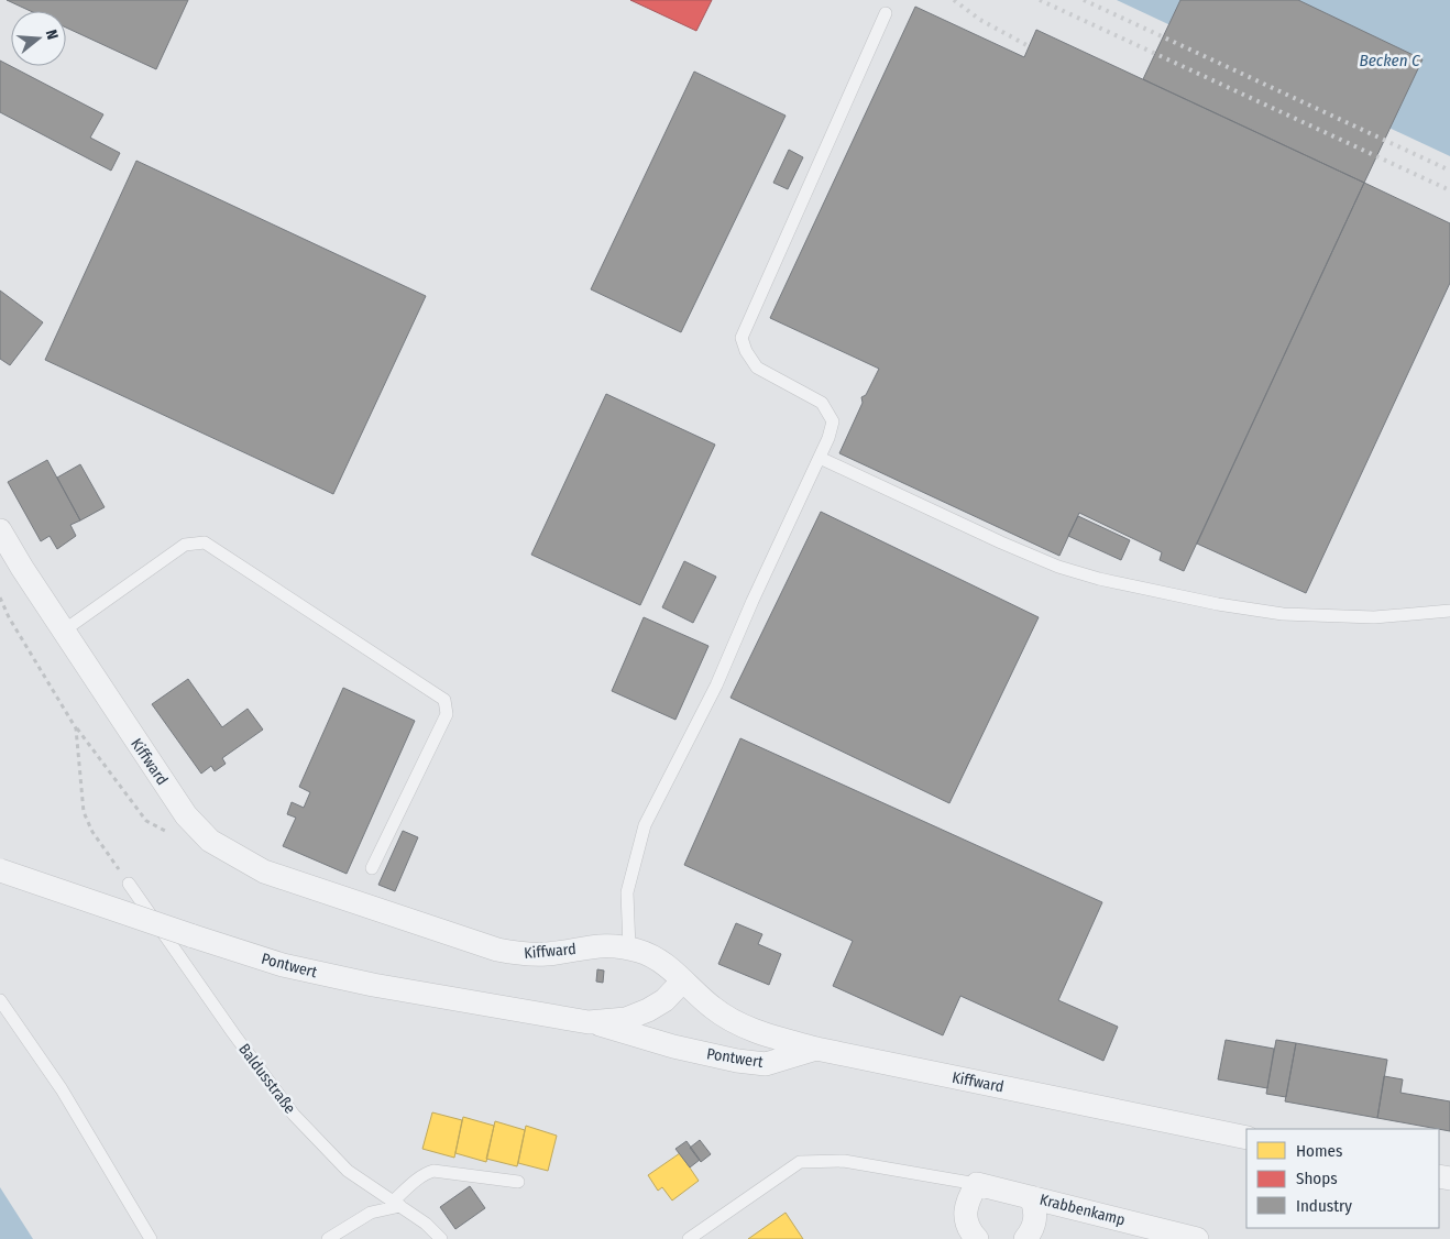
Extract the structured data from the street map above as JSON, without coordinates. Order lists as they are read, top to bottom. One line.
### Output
{"streets":{"street":["Kiffward","Pontwert","Krabbenkamp"],"lane":["Baldusstraße"]},"crossings":[["Kiffward","Pontwert"]],"water":["Becken C"],"legend":["Homes","Shops","Industry"],"north":"right"}
